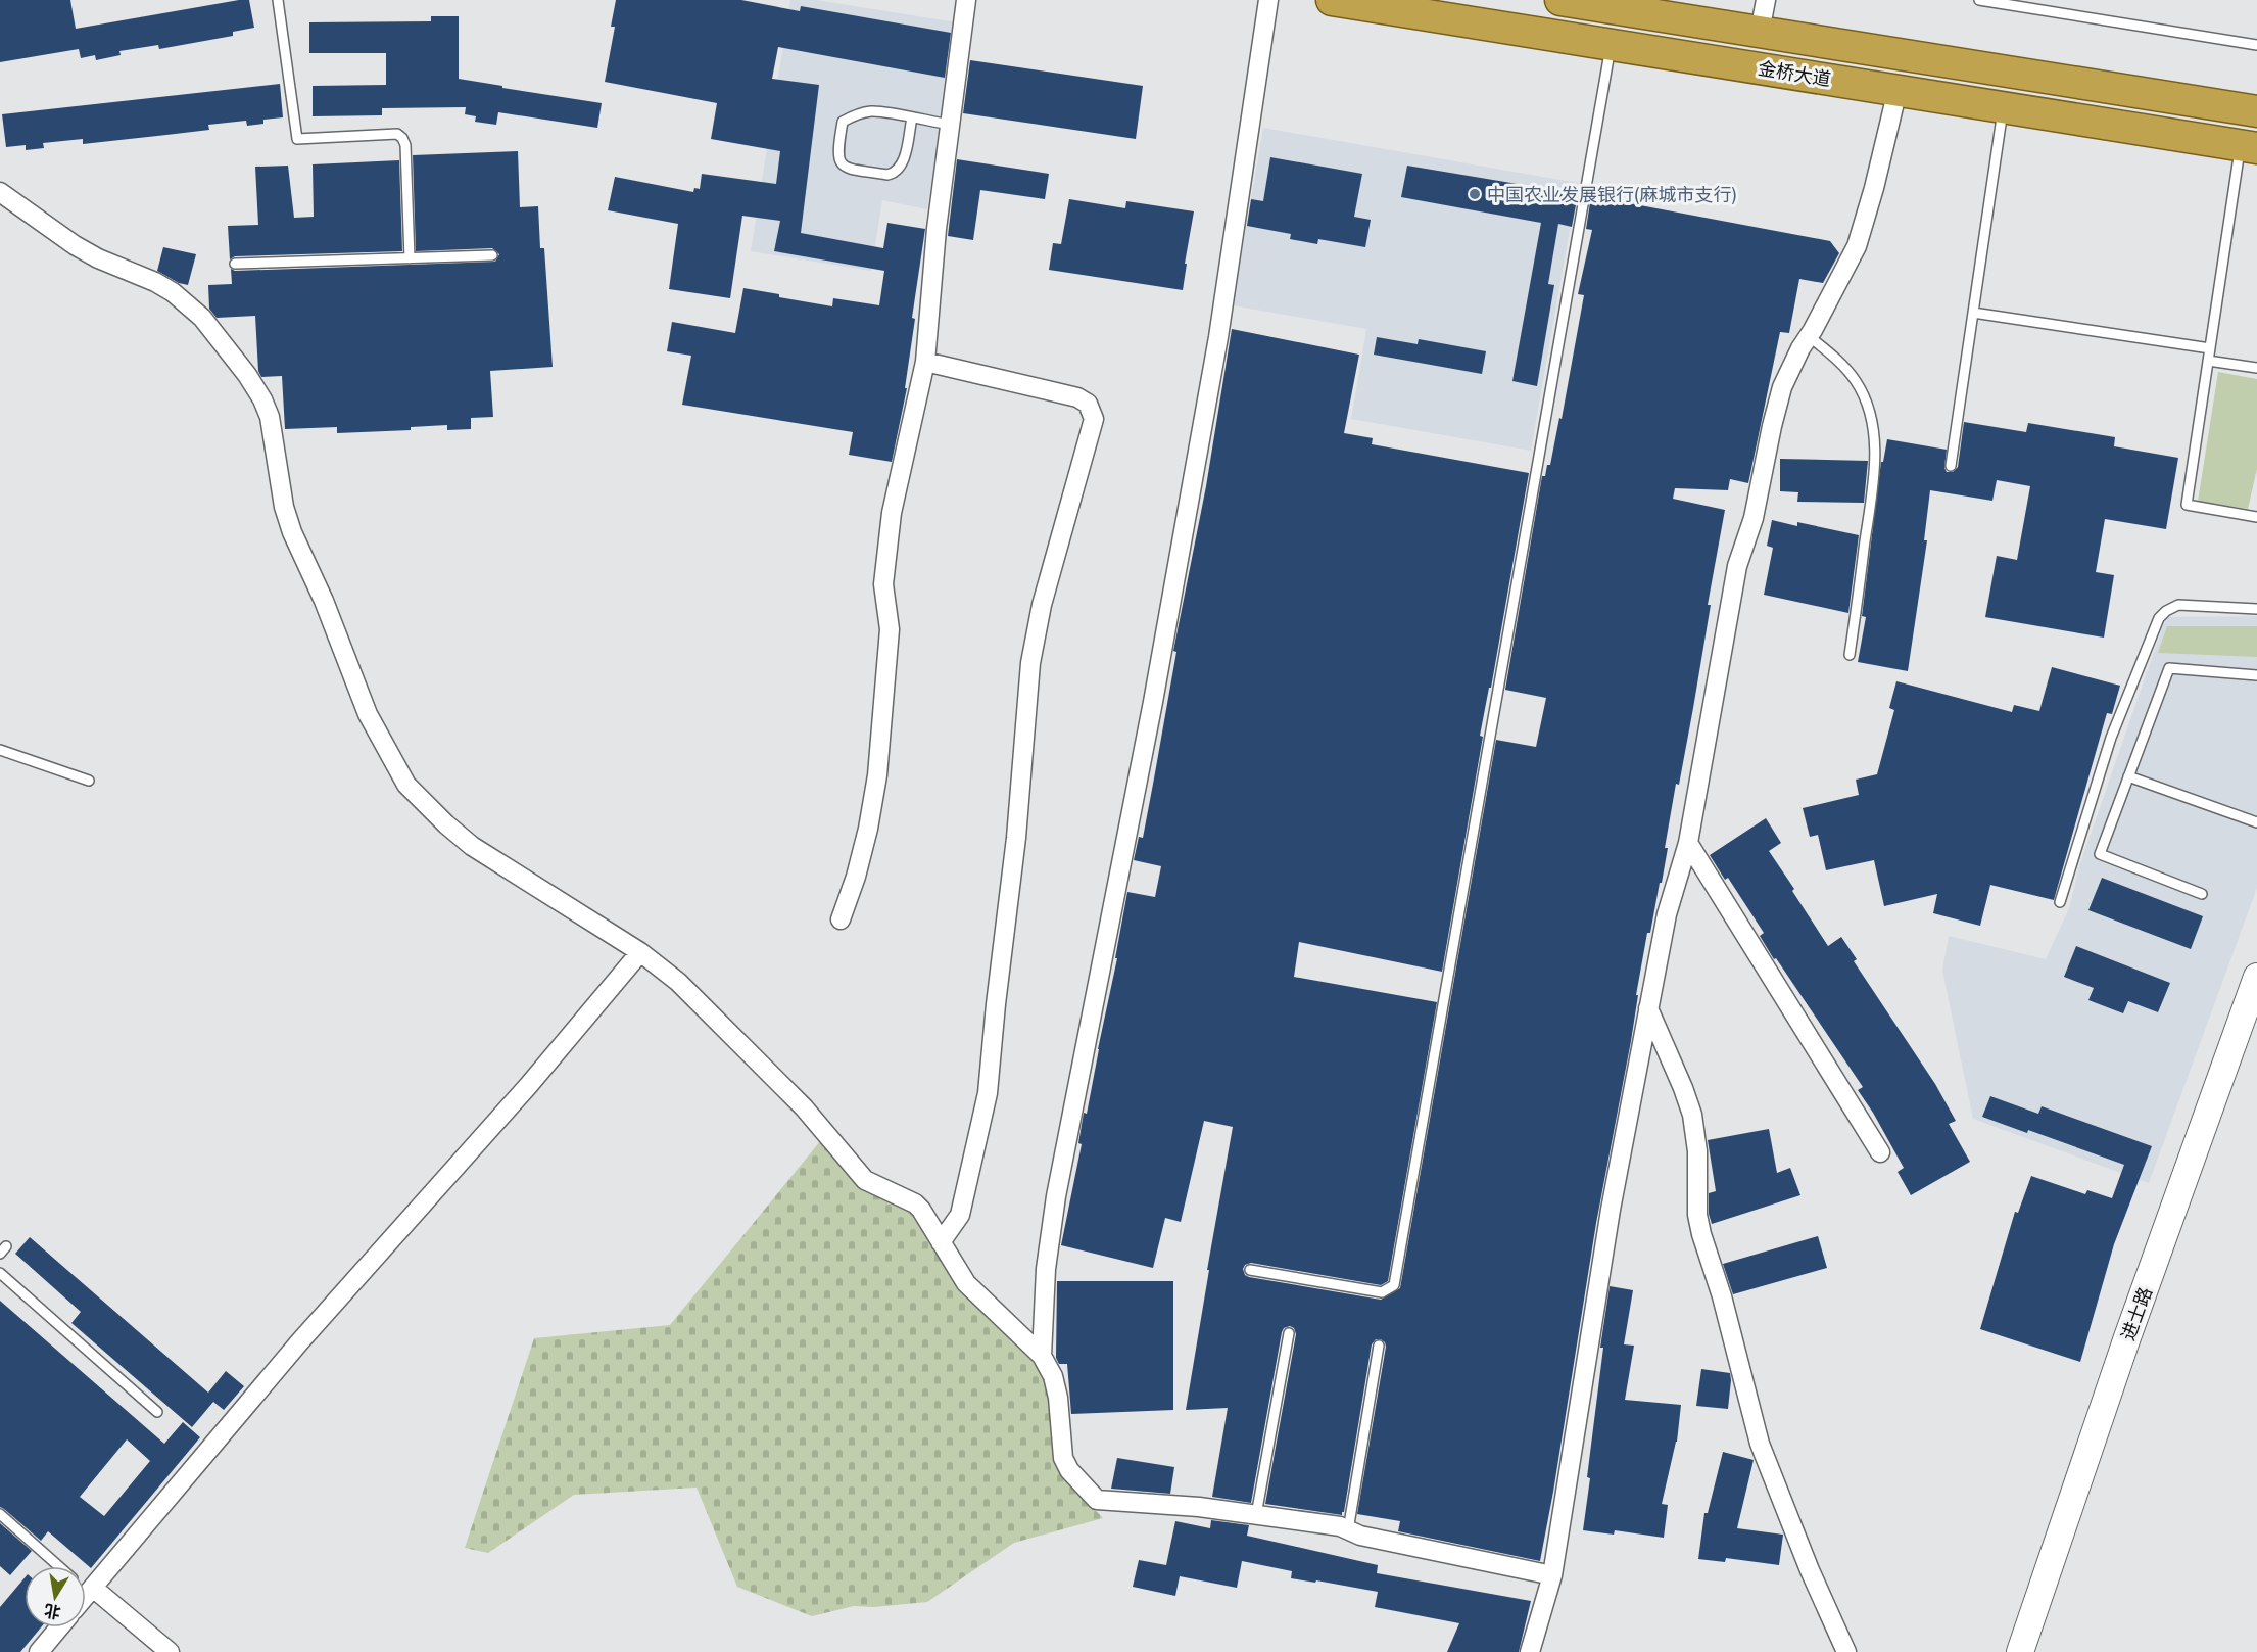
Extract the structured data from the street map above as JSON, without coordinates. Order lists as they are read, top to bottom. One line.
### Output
{"streets":{"highway":["金桥大道"],"main road":["进士路"]},"places":["中国农业发展银行(麻城市支行)"],"north":"bottom"}
